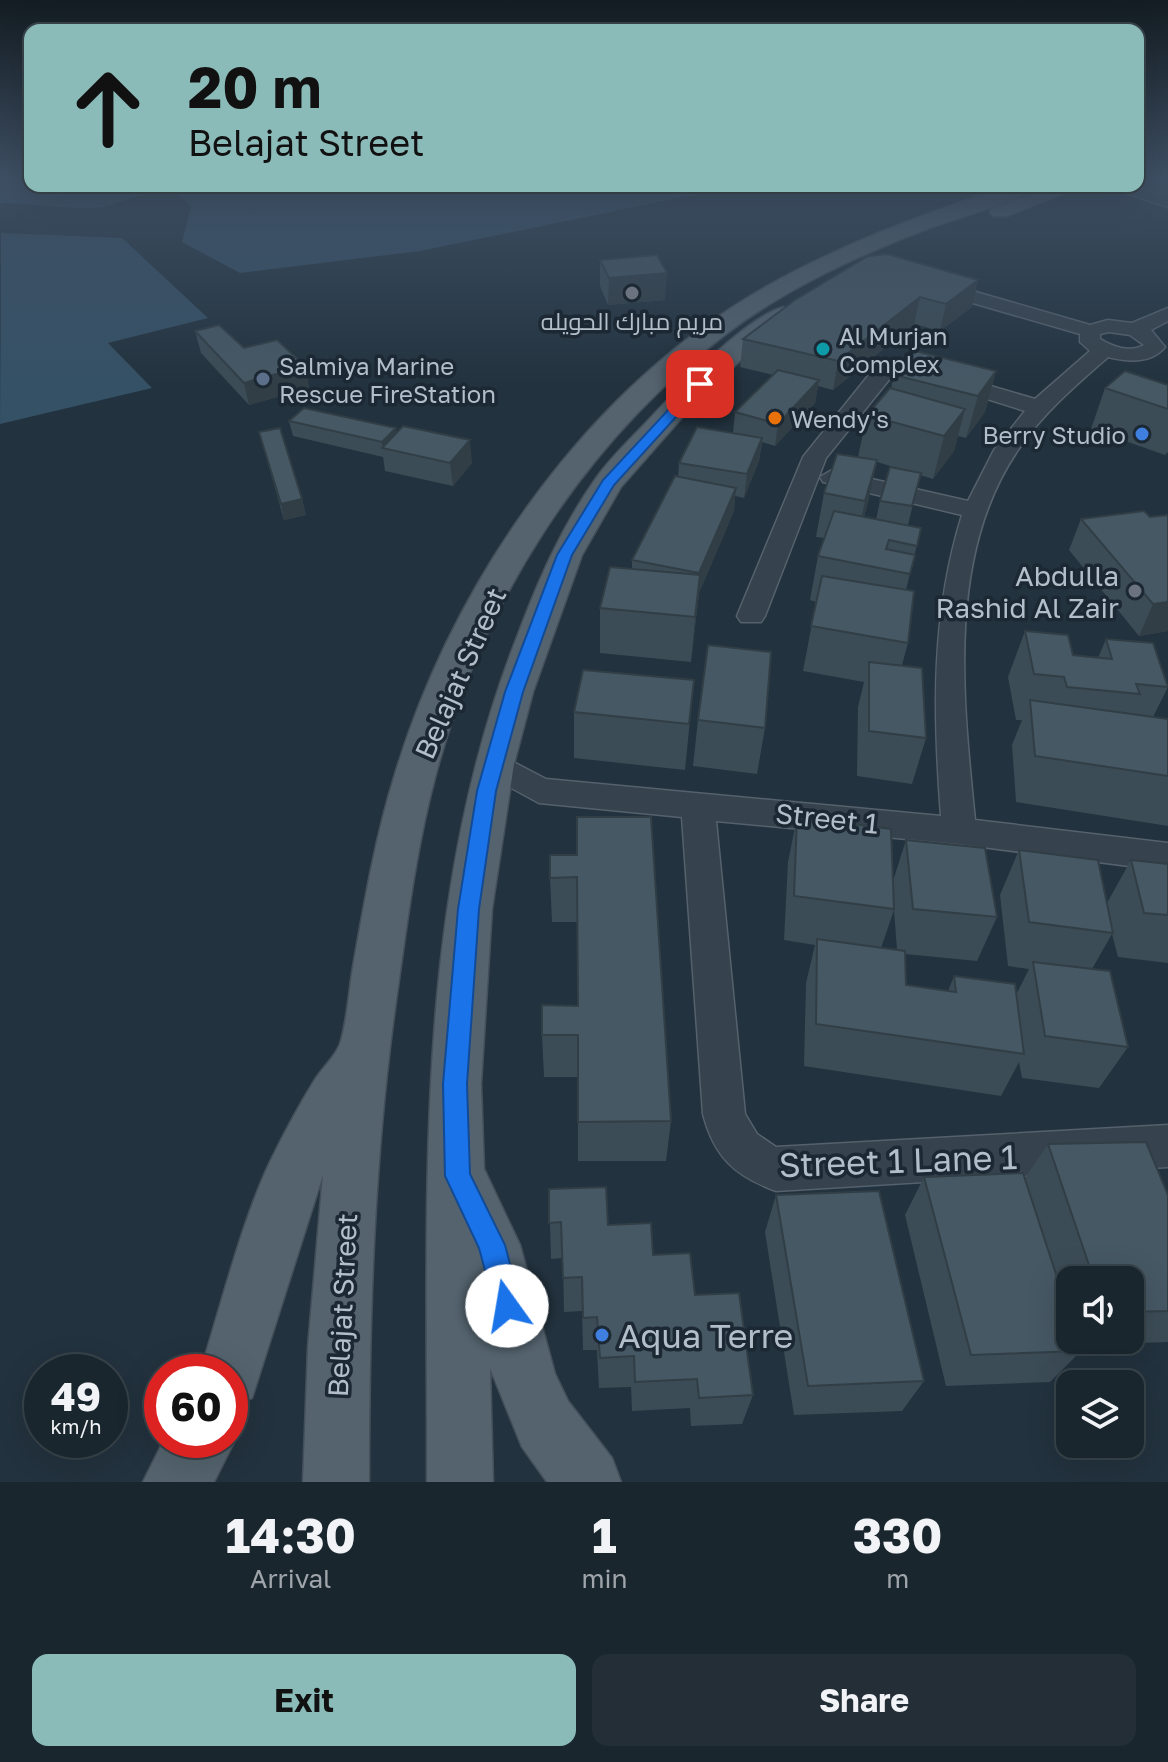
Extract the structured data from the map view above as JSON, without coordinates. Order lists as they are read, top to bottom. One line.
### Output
{"streets":{"main road":["Belajat Street"],"street":["Street 1","Street 1 Lane 1"]},"crossings":[["Belajat Street","Street 1"],["Street 1","Street 1 Lane 1"]],"places":["مريم مبارك الحويله","Al Murjan Complex","Salmiya Marine Rescue FireStation","Wendy's","Berry Studio","Abdulla Rashid Al Zair","Aqua Terre"],"page":{"turn":["20 m","Belajat Street"],"speed":"49 km/h","limit":"60","eta":["14:30","Arrival","1","min","330","m"],"buttons":["Exit","Share"]}}
